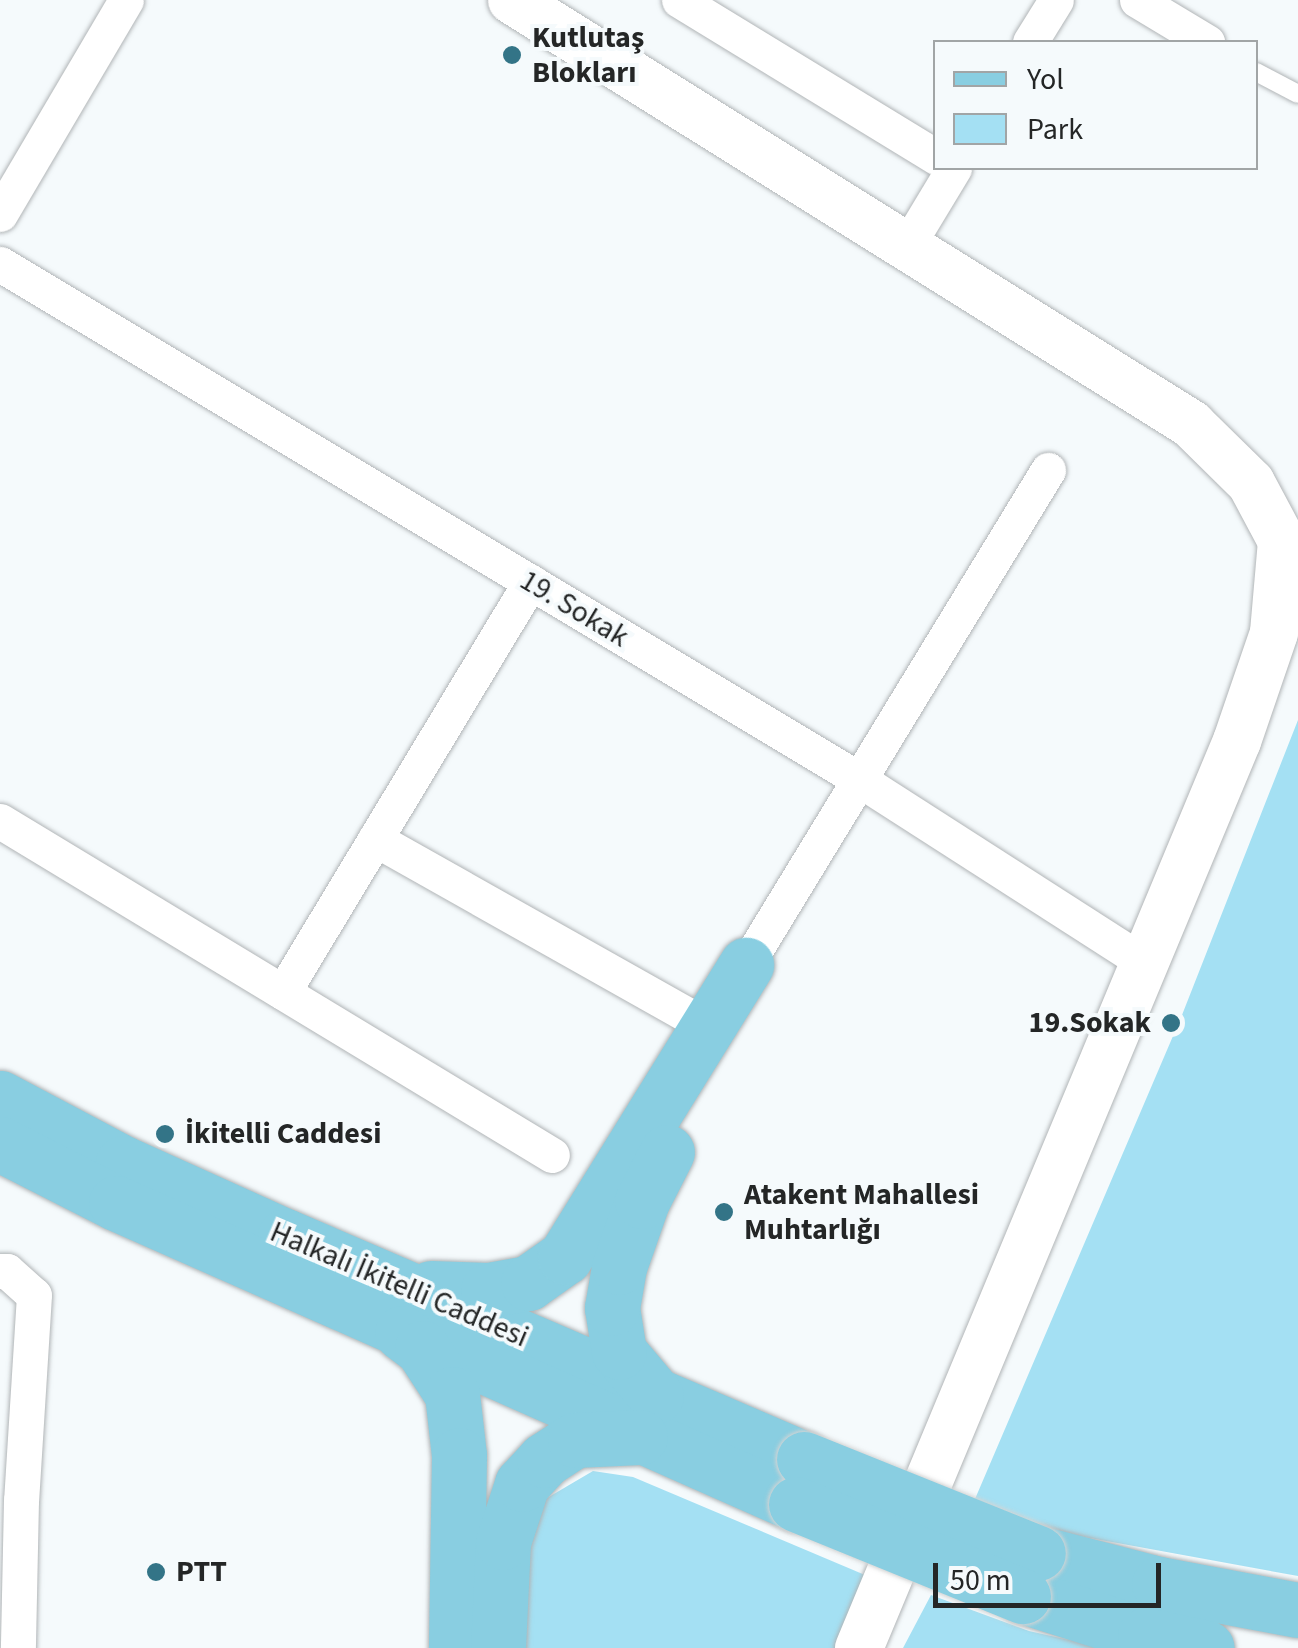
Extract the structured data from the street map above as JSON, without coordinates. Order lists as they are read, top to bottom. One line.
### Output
{"streets":{"main road":["Halkalı İkitelli Caddesi"],"street":["19. Sokak"]},"places":["Kutlutaş Blokları","19.Sokak","İkitelli Caddesi","Atakent Mahallesi Muhtarlığı","PTT"],"legend":["Yol","Park"],"scale_bar":"50 m"}
